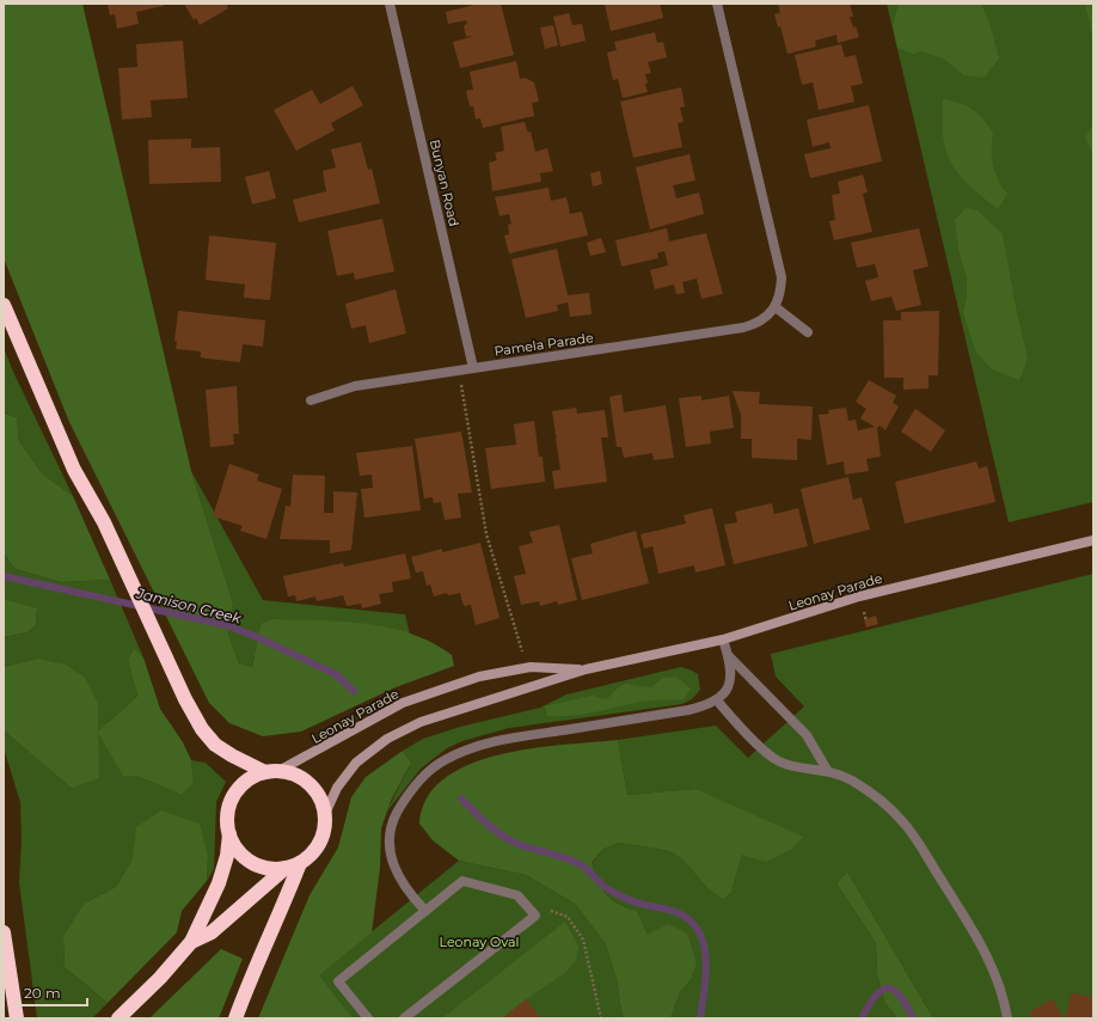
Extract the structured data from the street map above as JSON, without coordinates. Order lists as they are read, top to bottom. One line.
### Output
{"streets":{"street":["Bunyan Road","Pamela Parade","Leonay Parade"]},"crossings":[["Bunyan Road","Pamela Parade"]],"water":["Jamison Creek"],"parks":["Leonay Oval"],"scale_bar":"20 m"}
